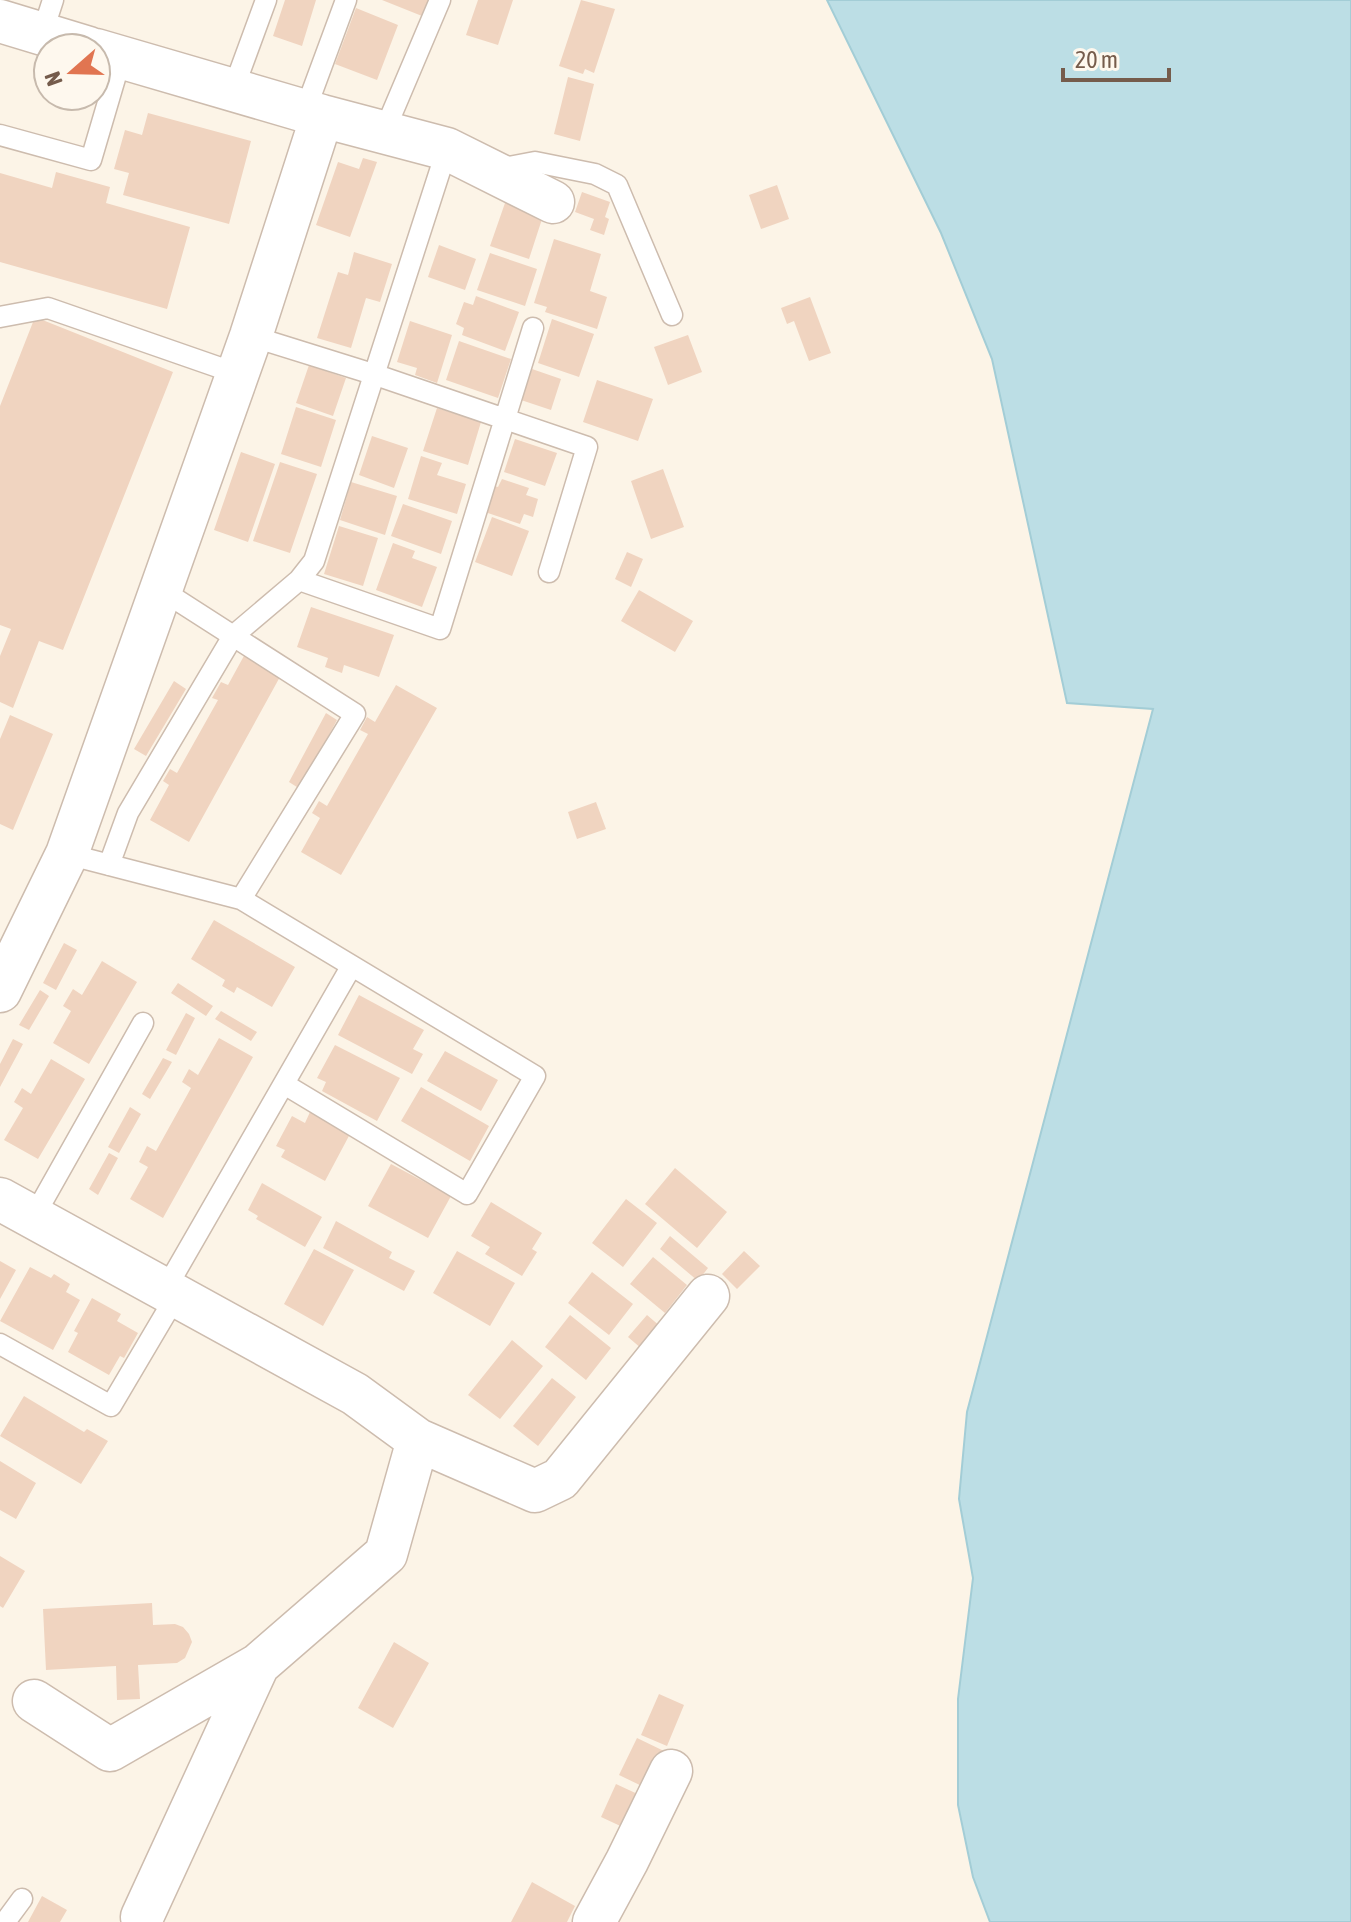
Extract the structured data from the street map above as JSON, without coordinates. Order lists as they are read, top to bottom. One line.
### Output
{"scale_bar":"20 m","north":"left"}
